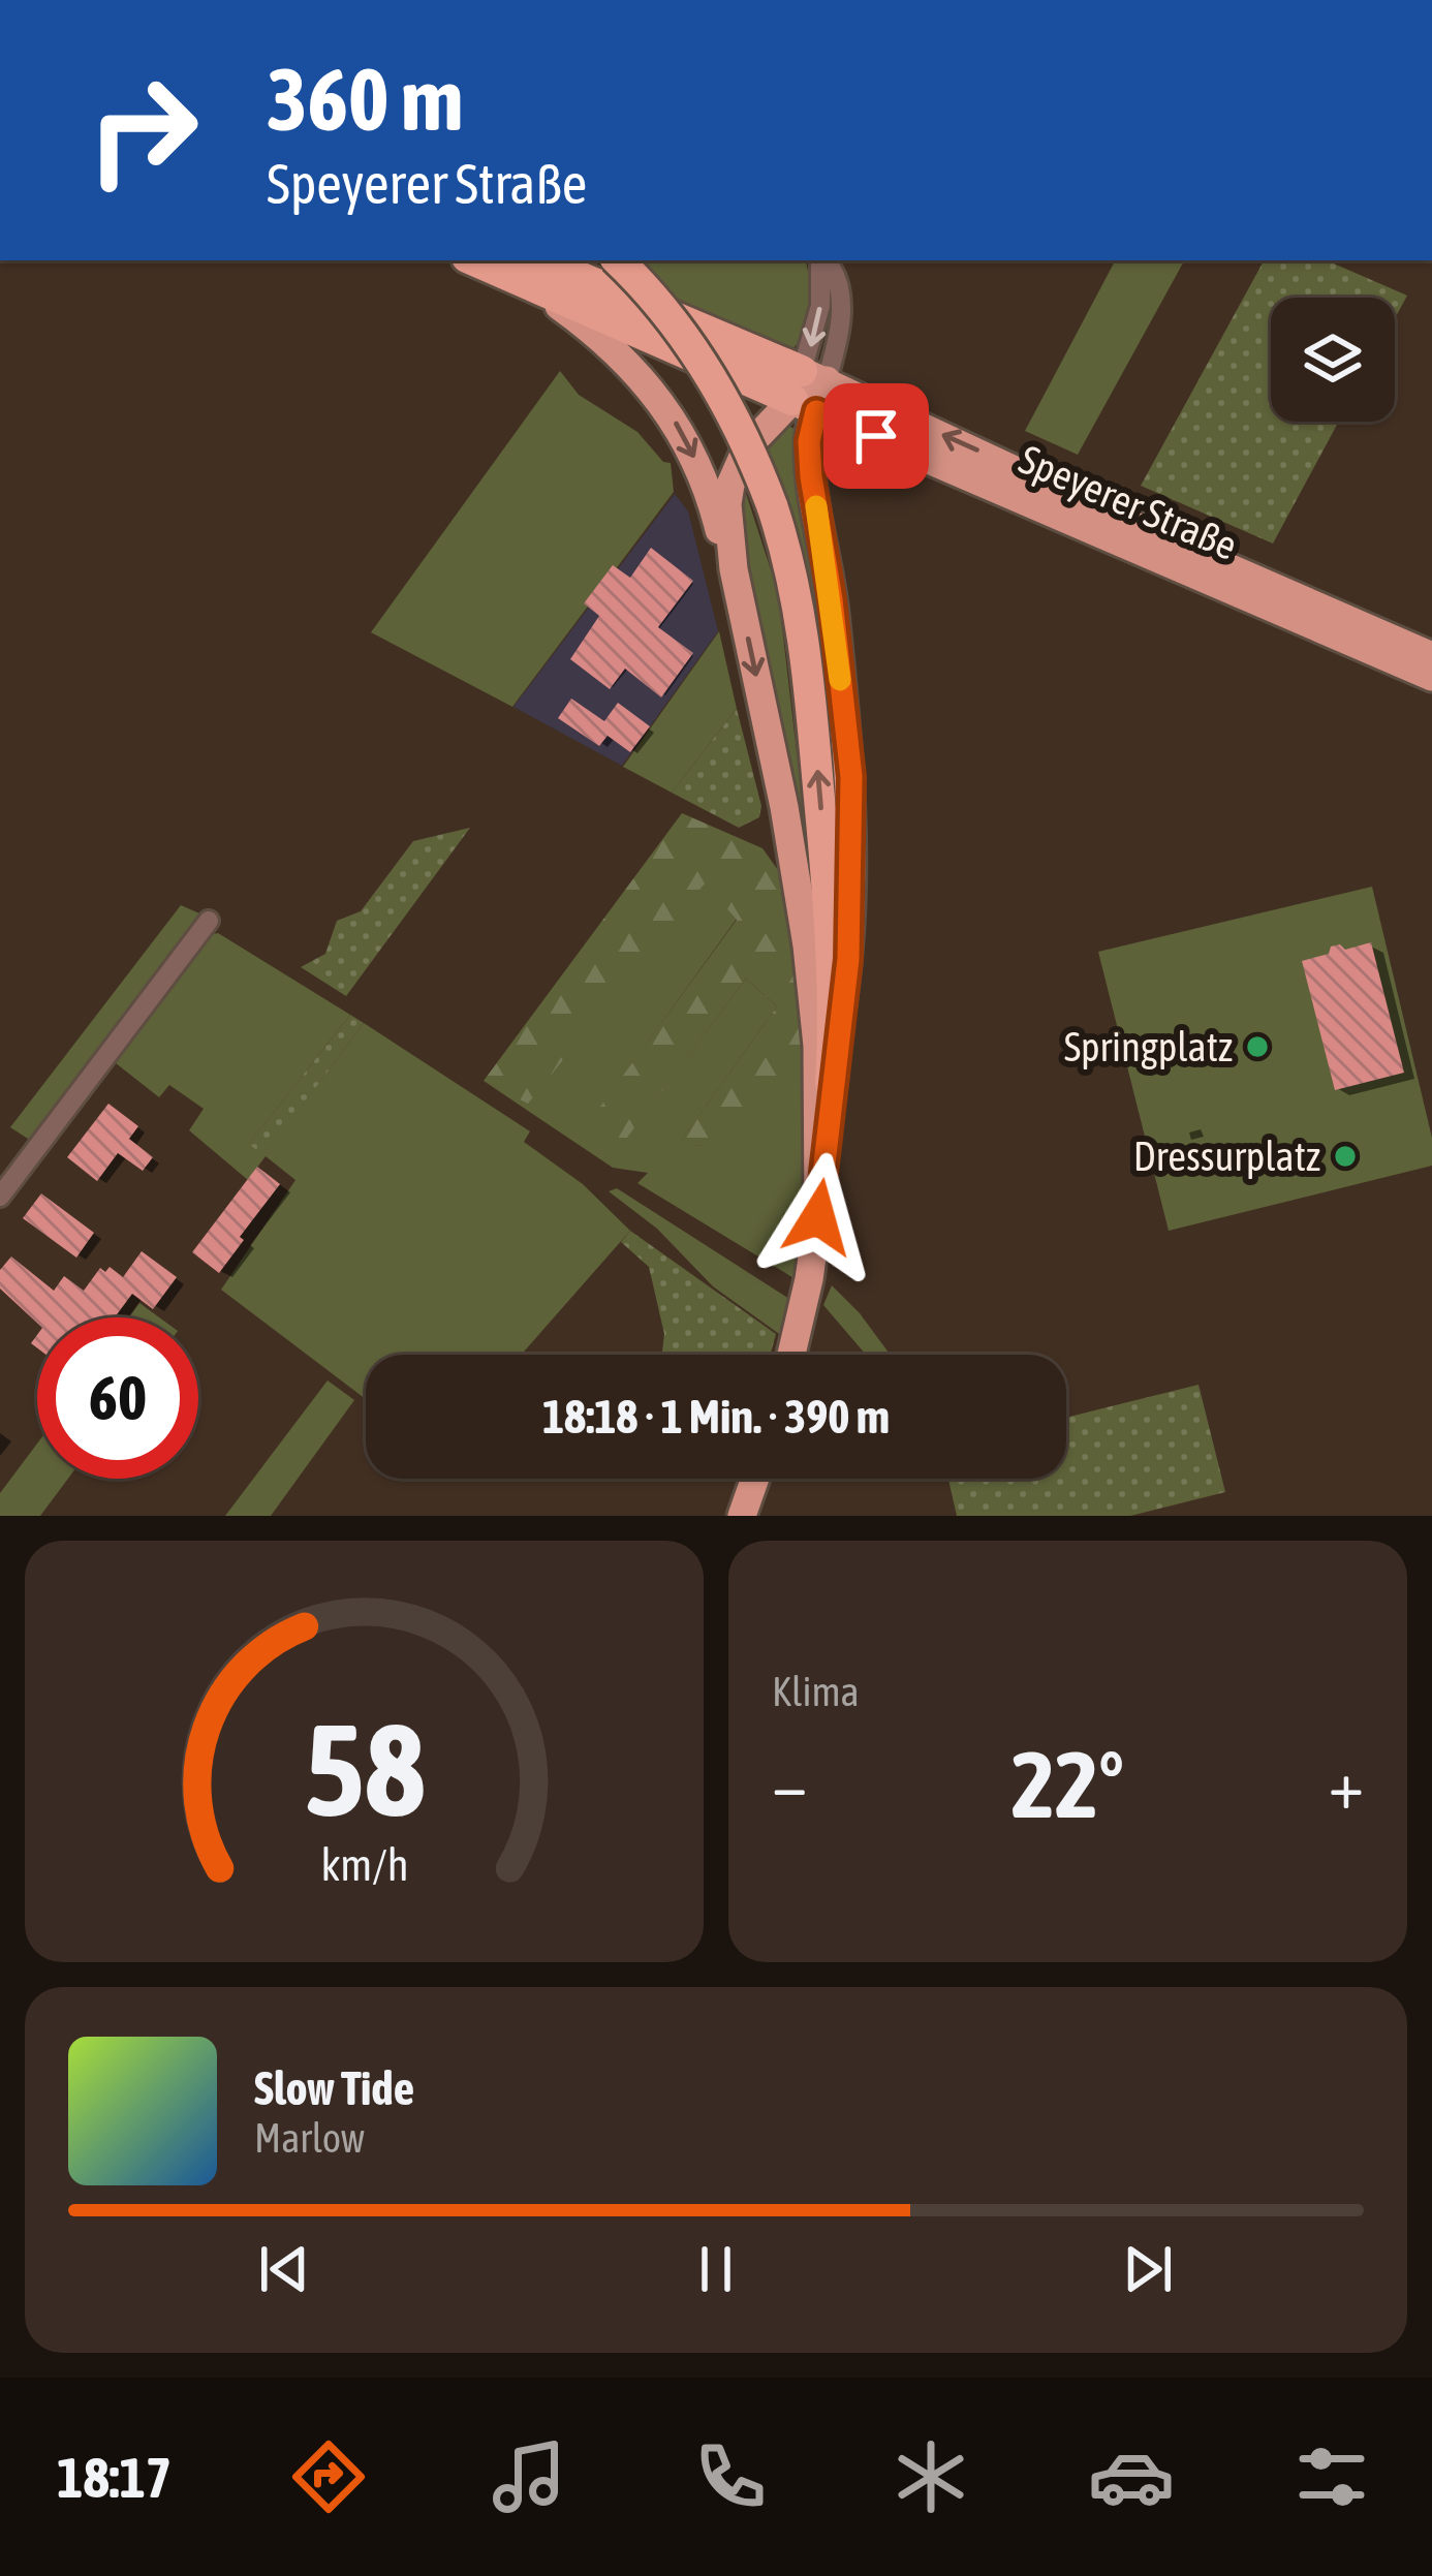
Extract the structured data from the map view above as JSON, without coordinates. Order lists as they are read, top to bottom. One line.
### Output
{"streets":{"main road":["Speyerer Straße"]},"places":["Springplatz","Dressurplatz"],"page":{"turn":["360 m","Speyerer Straße"],"limit":"60","trip":"18:18 · 1 Min. · 390 m","tile":"Klima","heat":["−","22°","+"],"song":["Slow Tide","Marlow"],"tabs":"18:17","gauge":["58","km/h"]}}
